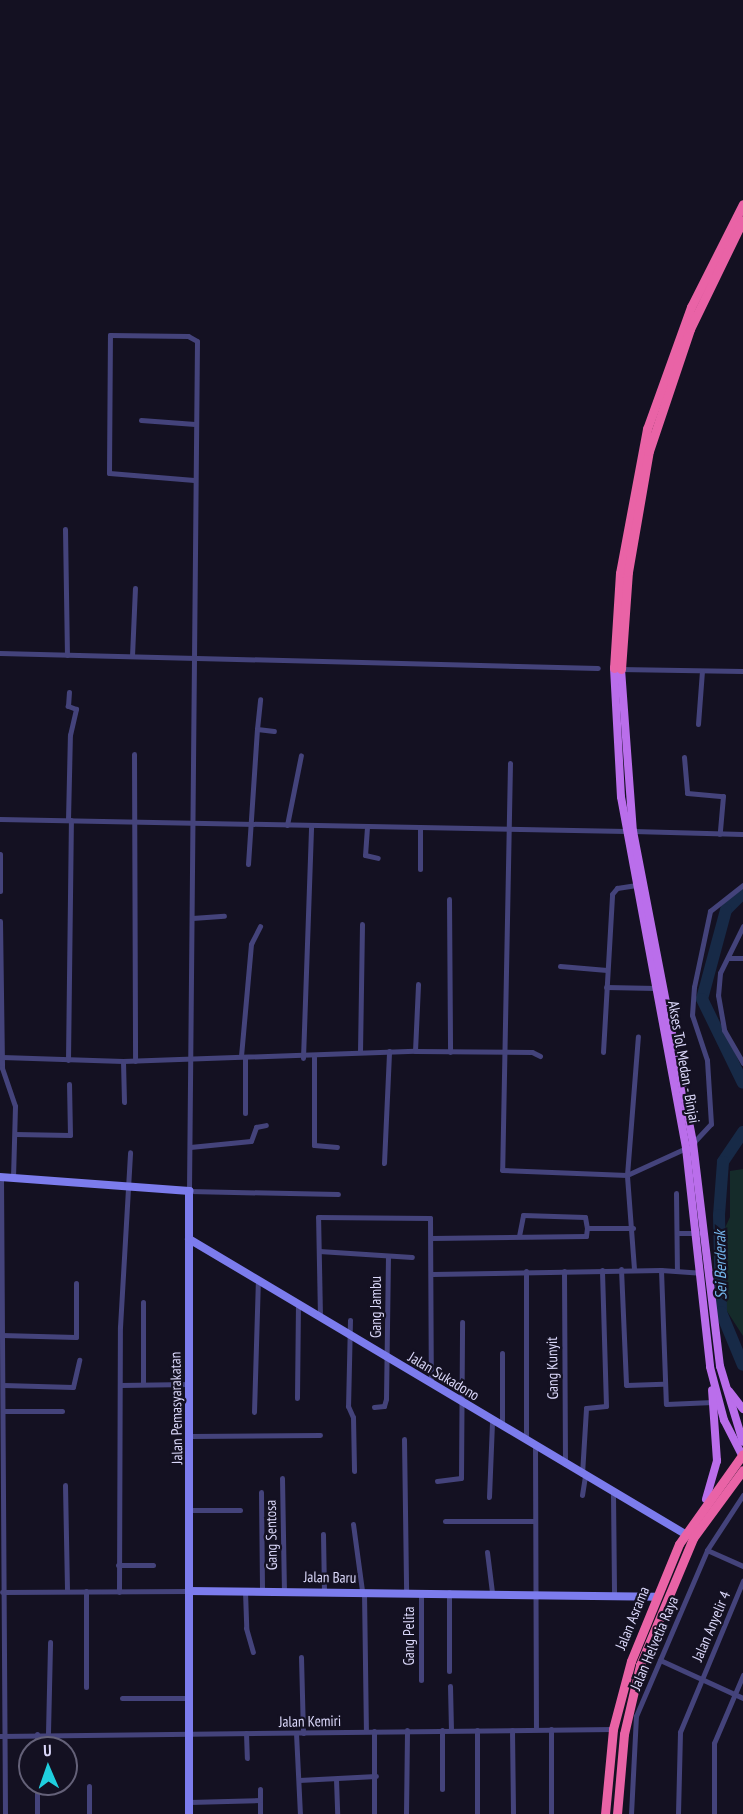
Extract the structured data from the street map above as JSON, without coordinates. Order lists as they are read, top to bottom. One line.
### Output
{"streets":{"highway":["Jalan Asrama"],"main road":["Akses Tol Medan - Binjai"],"street":["Gang Jambu","Gang Kunyit","Jalan Sukadono","Jalan Pemasyarakatan","Gang Sentosa","Jalan Baru","Jalan Anyelir 4","Gang Pelita","Jalan Helvetia Raya","Jalan Kemiri"]},"crossings":[["Akses Tol Medan - Binjai","Jalan Asrama"],["Gang Jambu","Jalan Sukadono"],["Gang Kunyit","Jalan Sukadono"],["Jalan Sukadono","Jalan Pemasyarakatan"],["Jalan Sukadono","Jalan Asrama"],["Jalan Pemasyarakatan","Jalan Baru"],["Jalan Pemasyarakatan","Jalan Kemiri"],["Gang Sentosa","Jalan Baru"],["Jalan Baru","Jalan Asrama"],["Jalan Baru","Gang Pelita"],["Jalan Asrama","Jalan Kemiri"]],"water":["Sei Berderak"],"north":"top"}
